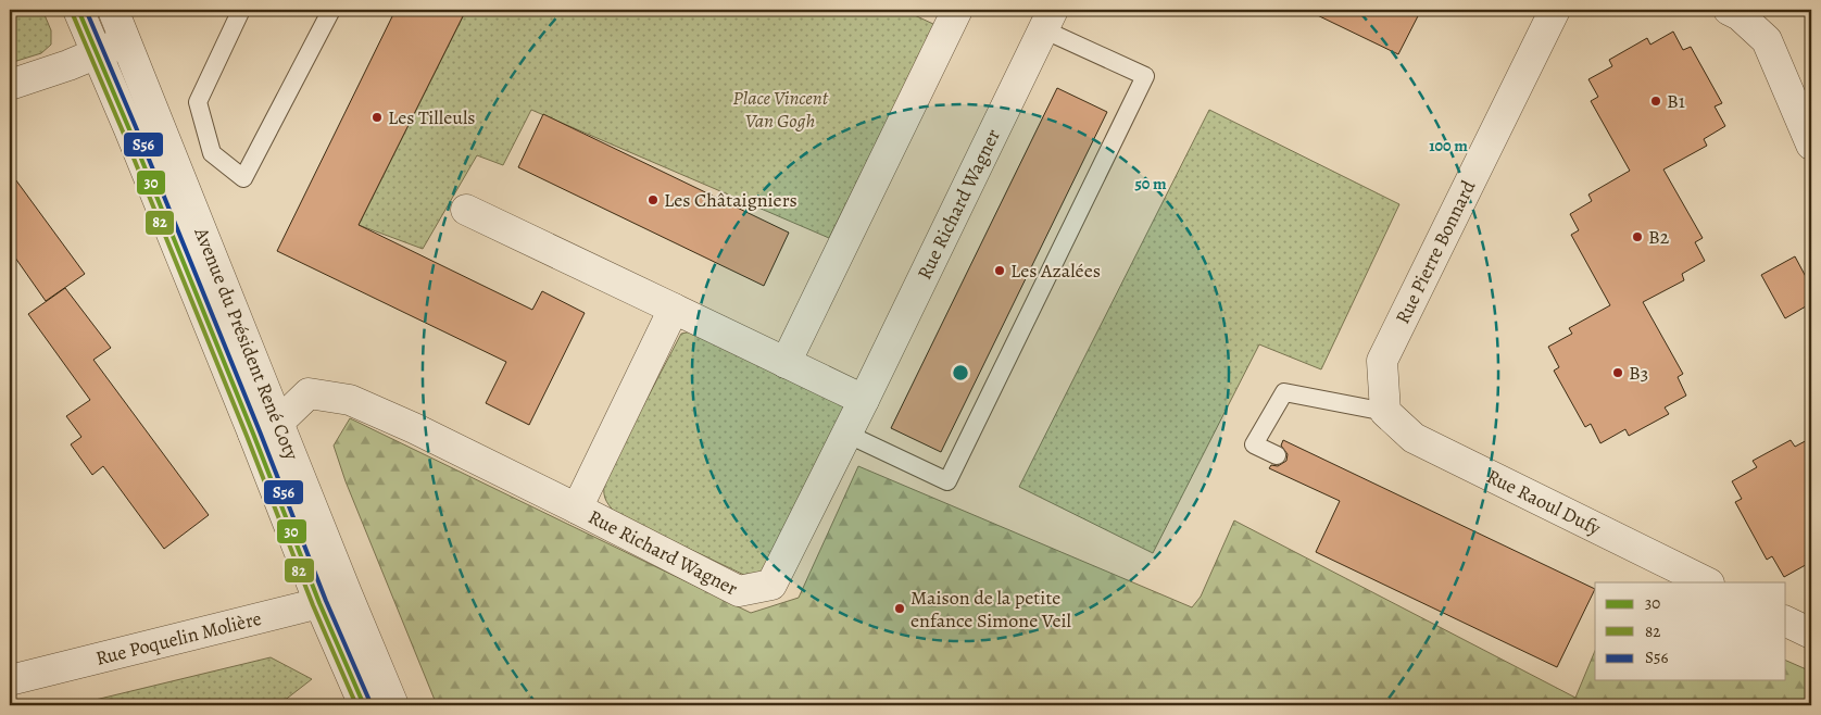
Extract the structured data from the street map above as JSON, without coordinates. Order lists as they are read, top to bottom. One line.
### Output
{"streets":{"street":["Rue Richard Wagner","Rue Pierre Bonnard","Avenue du Président René Coty","Rue Raoul Dufy","Rue Poquelin Molière"]},"crossings":[["Rue Richard Wagner","Avenue du Président René Coty"],["Rue Pierre Bonnard","Rue Raoul Dufy"],["Avenue du Président René Coty","Rue Poquelin Molière"]],"parks":["Place Vincent Van Gogh"],"places":["B1","Les Tilleuls","Les Châtaigniers","B2","Les Azalées","B3","Maison de la petite enfance Simone Veil"],"lines":["transit line 30","transit line S56","transit line 82"],"legend":["30","82","S56"],"rings":["100 m","50 m"]}
